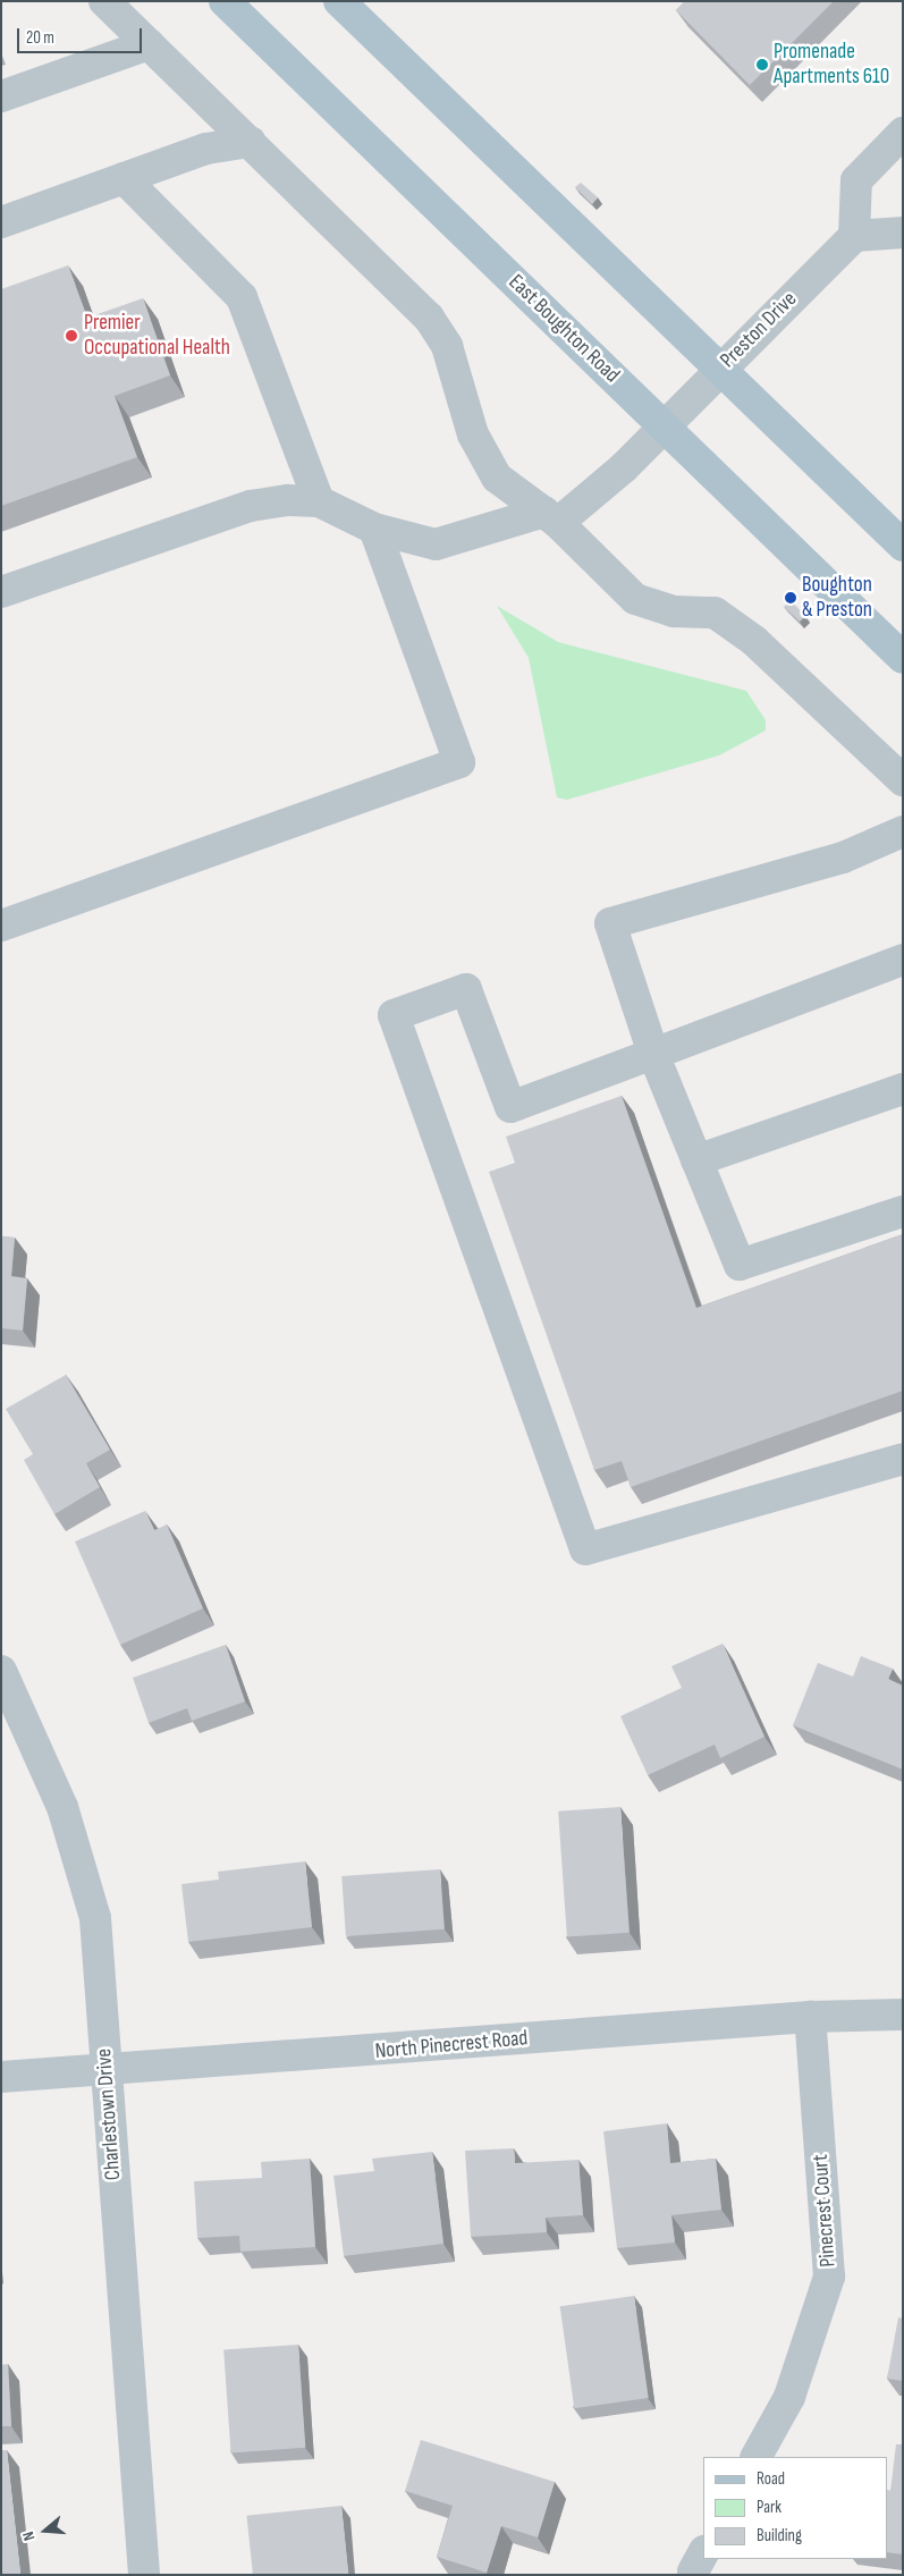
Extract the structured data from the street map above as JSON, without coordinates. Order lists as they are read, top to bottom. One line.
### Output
{"streets":{"main road":["East Boughton Road"],"street":["Preston Drive","North Pinecrest Road","Charlestown Drive","Pinecrest Court"]},"crossings":[["East Boughton Road","Preston Drive"],["North Pinecrest Road","Charlestown Drive"],["North Pinecrest Road","Pinecrest Court"]],"places":["Promenade Apartments 610","Premier Occupational Health","Boughton & Preston"],"legend":["Road","Park","Building"],"scale_bar":"20 m","north":"left"}
